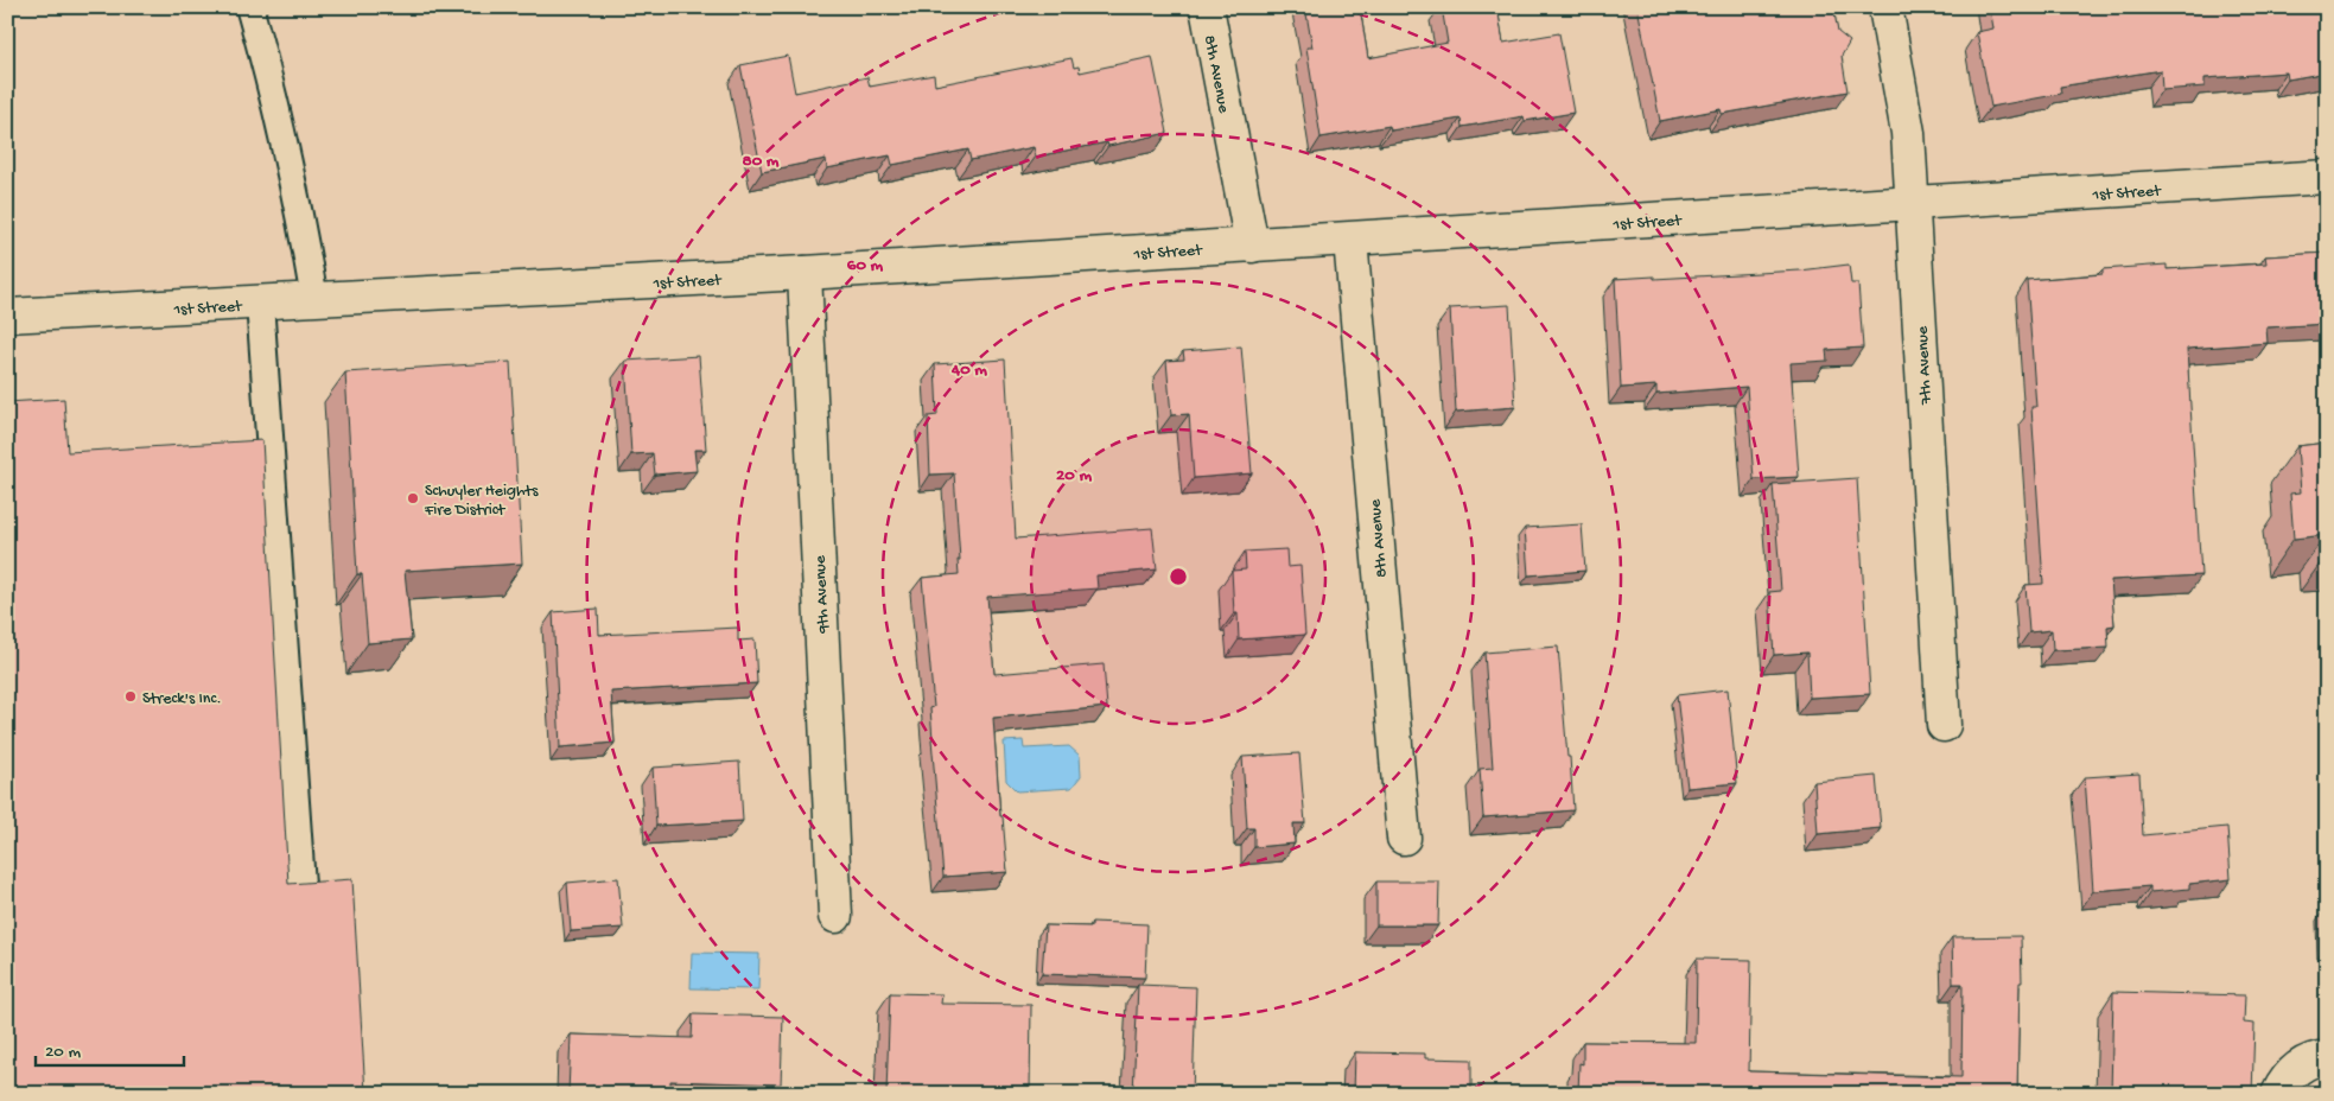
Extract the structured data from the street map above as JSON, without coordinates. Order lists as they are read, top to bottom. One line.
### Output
{"streets":{"street":["8th Avenue","1st Street","7th Avenue","9th Avenue"]},"crossings":[["8th Avenue","1st Street"],["1st Street","7th Avenue"],["1st Street","9th Avenue"]],"places":["Schuyler Heights Fire District","Streck's Inc."],"scale_bar":"20 m","rings":["80 m","60 m","40 m","20 m"]}
